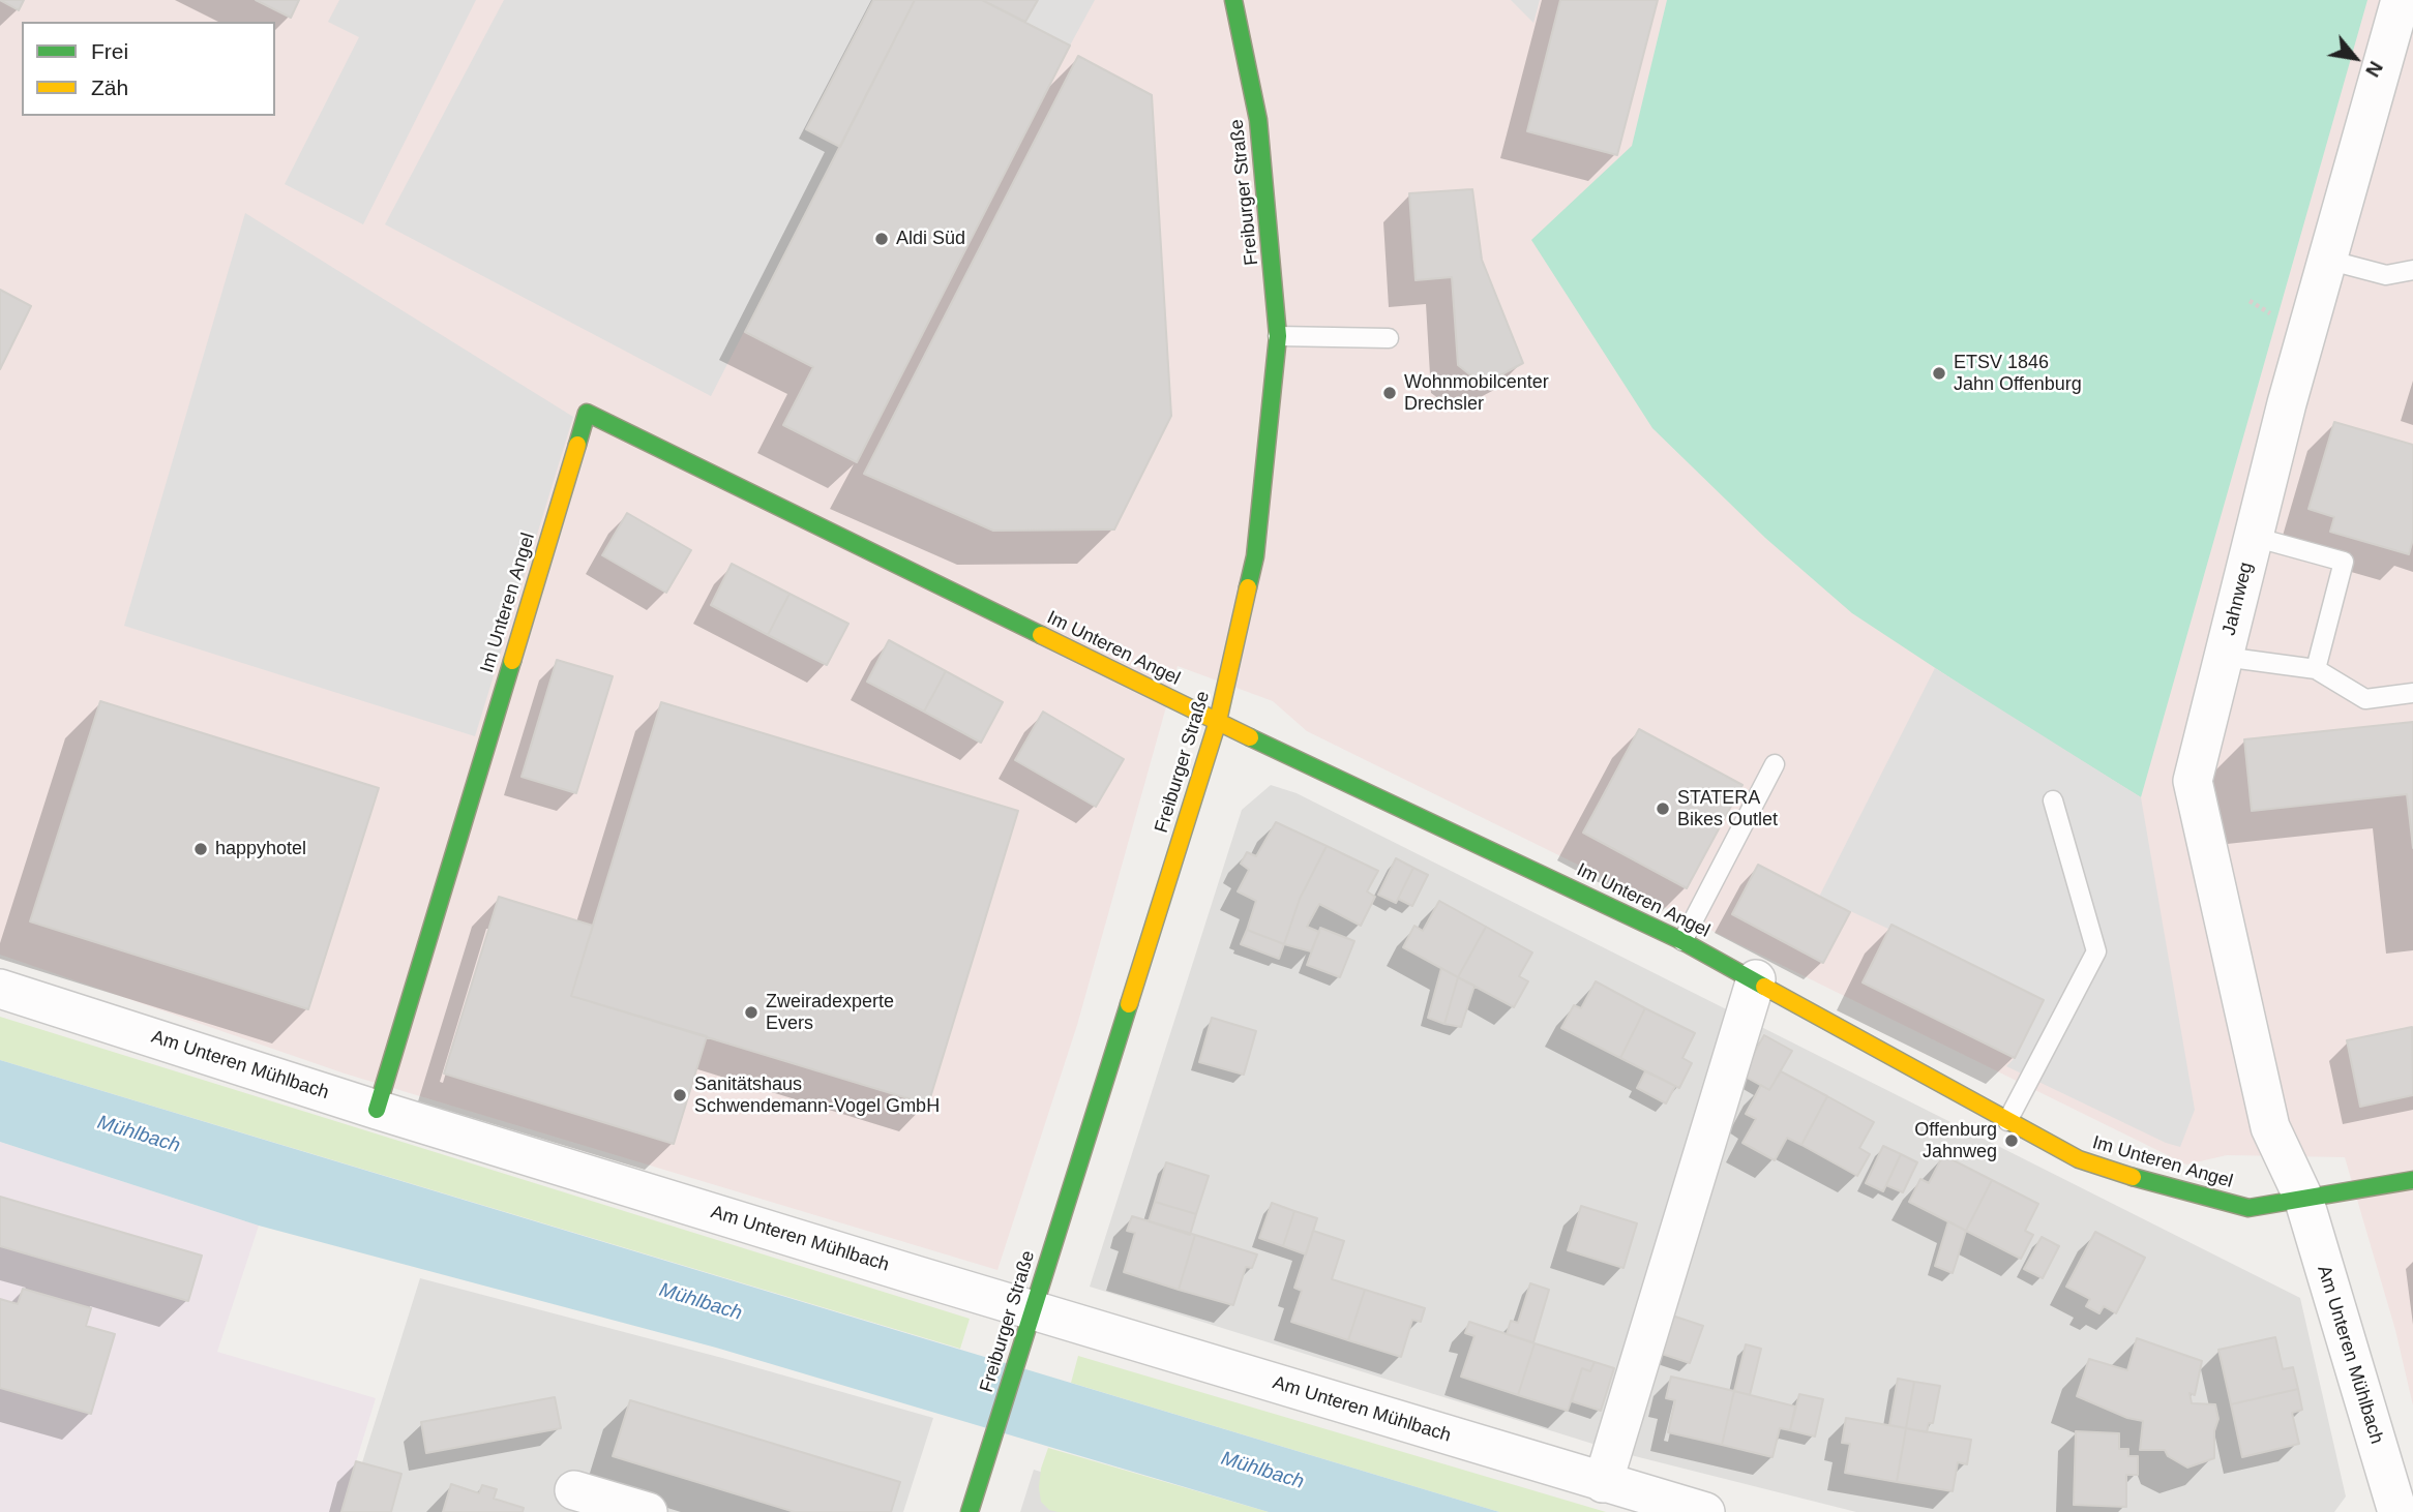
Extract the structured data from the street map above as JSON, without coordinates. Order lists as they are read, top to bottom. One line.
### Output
{"streets":{"street":["Freiburger Straße","Jahnweg","Im Unteren Angel","Am Unteren Mühlbach"]},"crossings":[["Freiburger Straße","Im Unteren Angel"],["Freiburger Straße","Am Unteren Mühlbach"],["Jahnweg","Im Unteren Angel"],["Jahnweg","Am Unteren Mühlbach"],["Im Unteren Angel","Am Unteren Mühlbach"]],"water":["Mühlbach"],"places":["Aldi Süd","ETSV 1846 Jahn Offenburg","Wohnmobilcenter Drechsler","STATERA Bikes Outlet","happyhotel","Zweiradexperte Evers","Sanitätshaus Schwendemann-Vogel GmbH","Offenburg Jahnweg"],"legend":["Frei","Zäh"],"north":"bottom right"}
